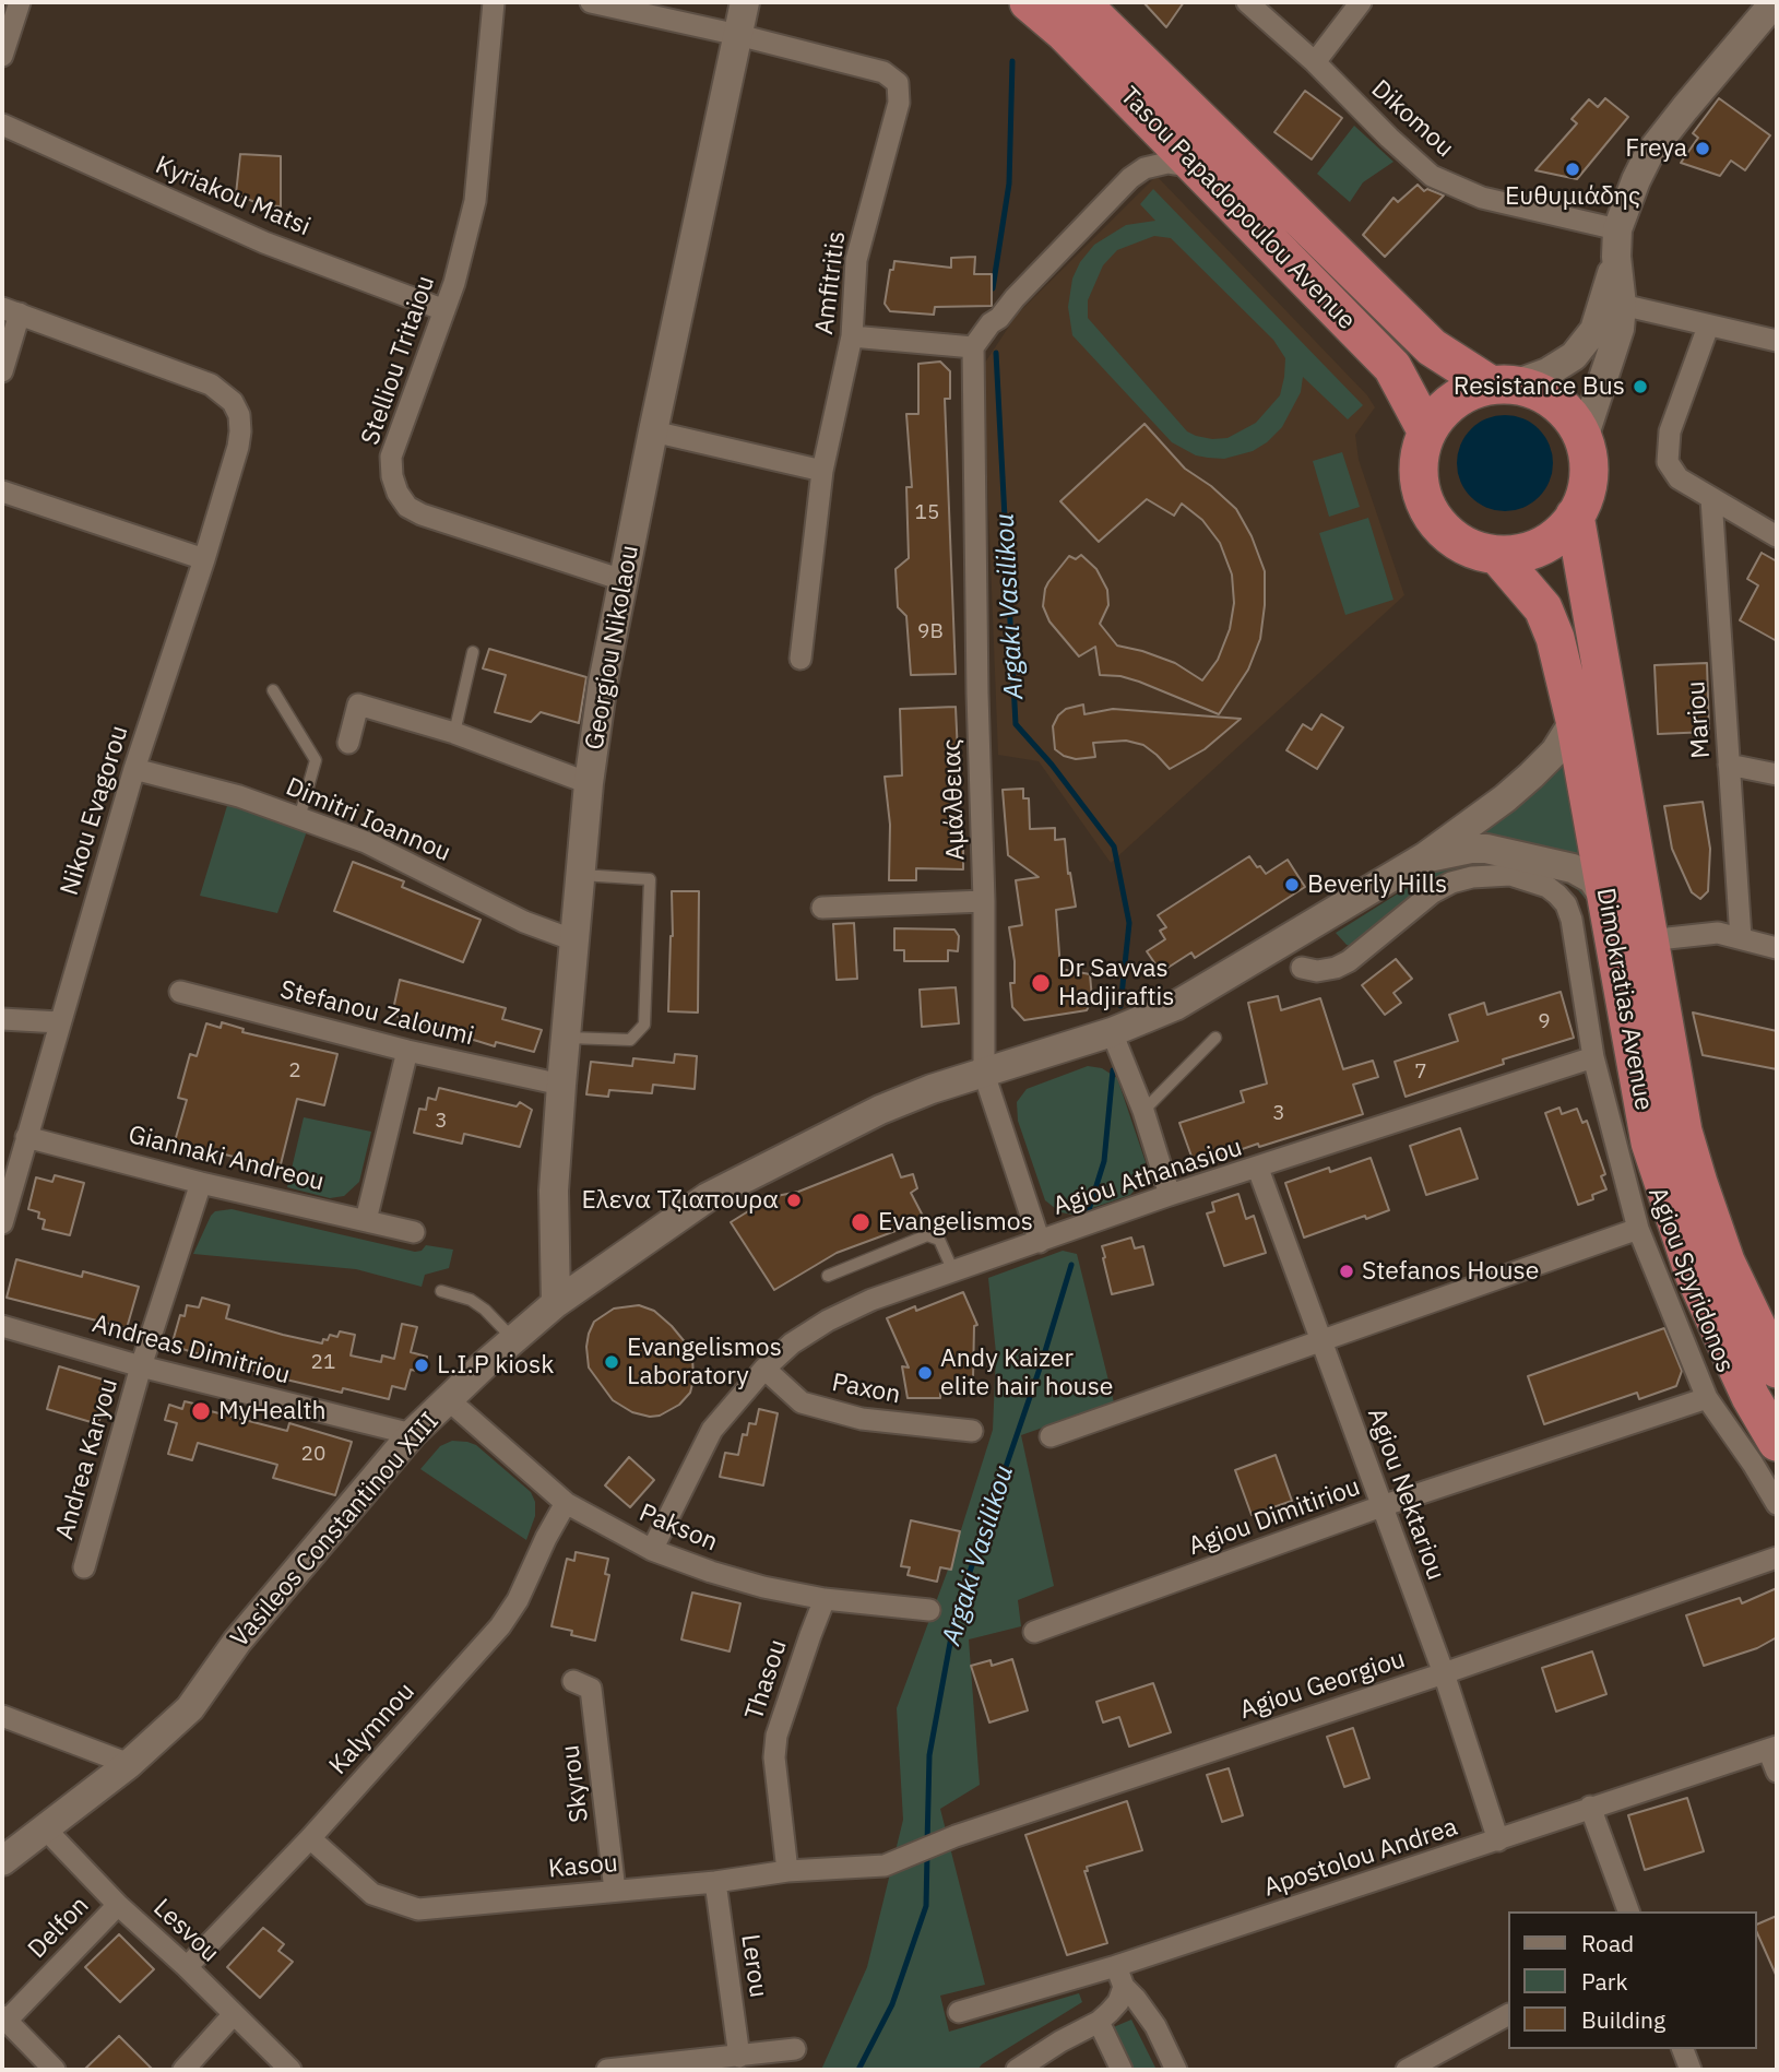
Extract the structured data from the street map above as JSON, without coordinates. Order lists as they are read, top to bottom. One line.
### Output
{"streets":{"highway":["Tasou Papadopoulou Avenue","Dimokratias Avenue"],"street":["Dikomou","Kyriakou Matsi","Amfitritis","Stelliou Tritaiou","Georgiou Nikolaou","Mariou","Αμάλθειας","Nikou Evagorou","Dimitri Ioannou","Stefanou Zaloumi","Giannaki Andreou","Agiou Athanasiou","Agiou Spyridonos","Andreas Dimitriou","Paxon","Andrea Karyou","Agiou Nektariou","Agiou Dimitiriou","Pakson","Vasileos Constantinou XIII","Thasou","Agiou Georgiou","Kalymnou","Skyrou","Apostolou Andrea","Kasou","Delfon","Lesvou","Lerou"]},"crossings":[["Kyriakou Matsi","Stelliou Tritaiou"],["Tasou Papadopoulou Avenue","Dimokratias Avenue"],["Amfitritis","Georgiou Nikolaou"],["Stelliou Tritaiou","Georgiou Nikolaou"],["Georgiou Nikolaou","Dimitri Ioannou"],["Georgiou Nikolaou","Stefanou Zaloumi"],["Georgiou Nikolaou","Vasileos Constantinou XIII"],["Αμάλθειας","Agiou Athanasiou"],["Αμάλθειας","Vasileos Constantinou XIII"],["Nikou Evagorou","Dimitri Ioannou"],["Nikou Evagorou","Giannaki Andreou"],["Dimokratias Avenue","Vasileos Constantinou XIII"],["Giannaki Andreou","Andrea Karyou"],["Agiou Athanasiou","Agiou Spyridonos"],["Agiou Athanasiou","Paxon"],["Agiou Athanasiou","Agiou Nektariou"],["Agiou Athanasiou","Pakson"],["Agiou Spyridonos","Agiou Dimitiriou"],["Andreas Dimitriou","Andrea Karyou"],["Andreas Dimitriou","Vasileos Constantinou XIII"],["Agiou Nektariou","Agiou Dimitiriou"],["Agiou Nektariou","Agiou Georgiou"],["Agiou Nektariou","Apostolou Andrea"],["Pakson","Vasileos Constantinou XIII"],["Pakson","Thasou"],["Pakson","Kalymnou"],["Vasileos Constantinou XIII","Lesvou"],["Thasou","Kasou"],["Agiou Georgiou","Kasou"],["Kalymnou","Kasou"],["Kalymnou","Lesvou"],["Skyrou","Kasou"],["Kasou","Lerou"],["Delfon","Lesvou"]],"water":["Argaki Vasilikou"],"places":["Freya","Ευθυμιάδης","Resistance Bus","Beverly Hills","Dr Savvas Hadjiraftis","Ελενα Τζιαπουρα","Evangelismos","Stefanos House","Evangelismos Laboratory","L.I.P kiosk","Andy Kaizer elite hair house","MyHealth"],"house_numbers":["15","9B","9","2","7","3","3","21","20"],"legend":["Road","Park","Building"]}
